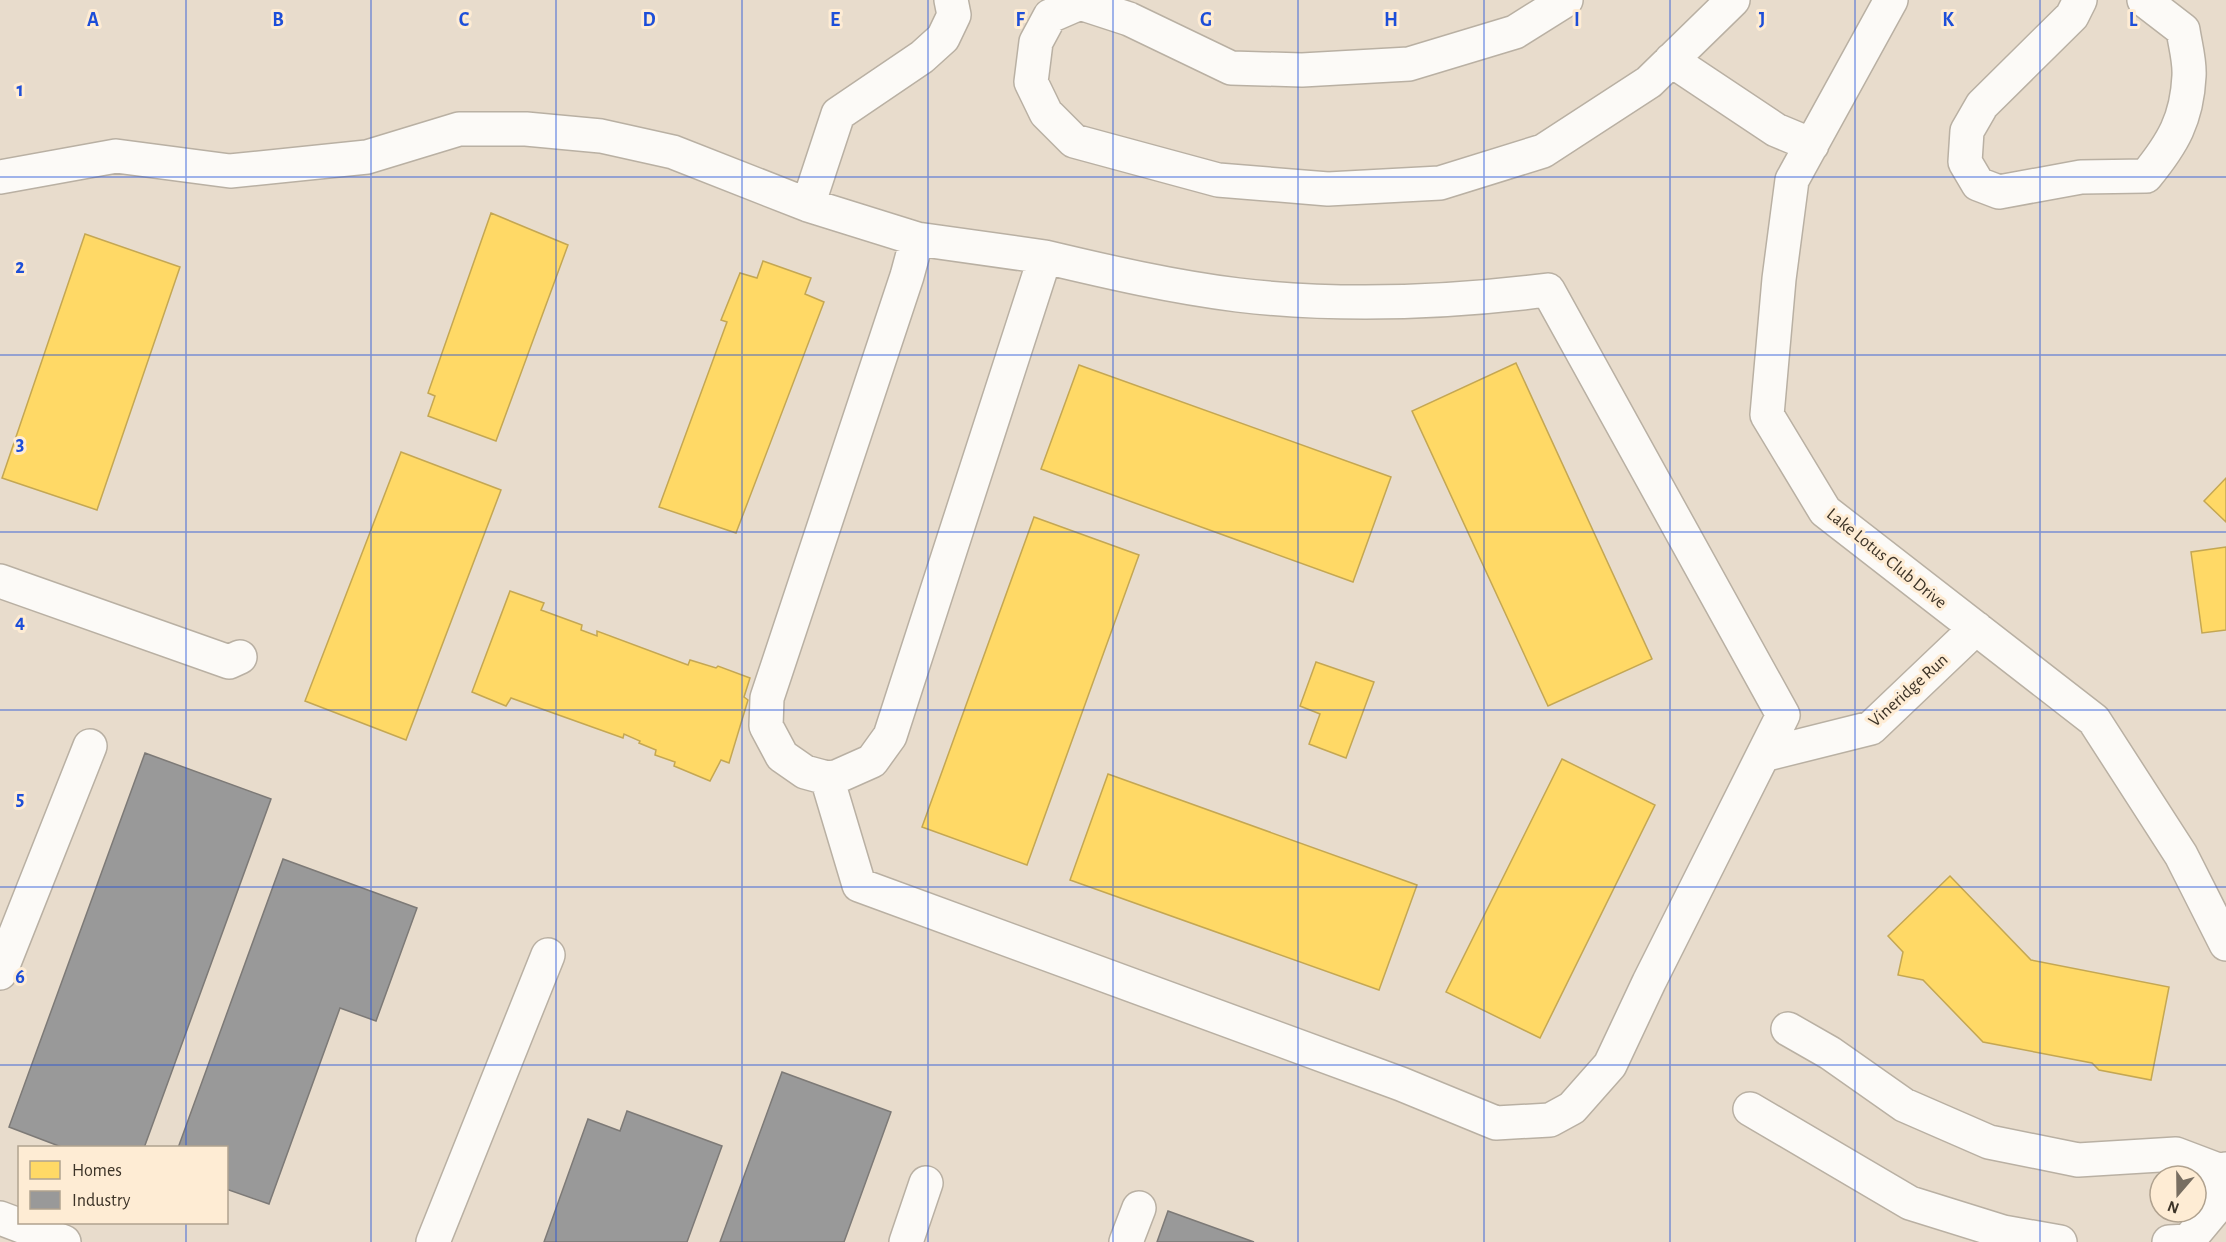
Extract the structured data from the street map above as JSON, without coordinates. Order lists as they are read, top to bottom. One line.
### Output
{"streets":{"street":["Lake Lotus Club Drive","Vineridge Run"]},"crossings":[["Lake Lotus Club Drive","Vineridge Run"]],"legend":["Homes","Industry"],"north":"bottom","grid":{"columns":["A","B","C","D","E","F","G","H","I","J","K","L"],"rows":["1","2","3","4","5","6"]}}
